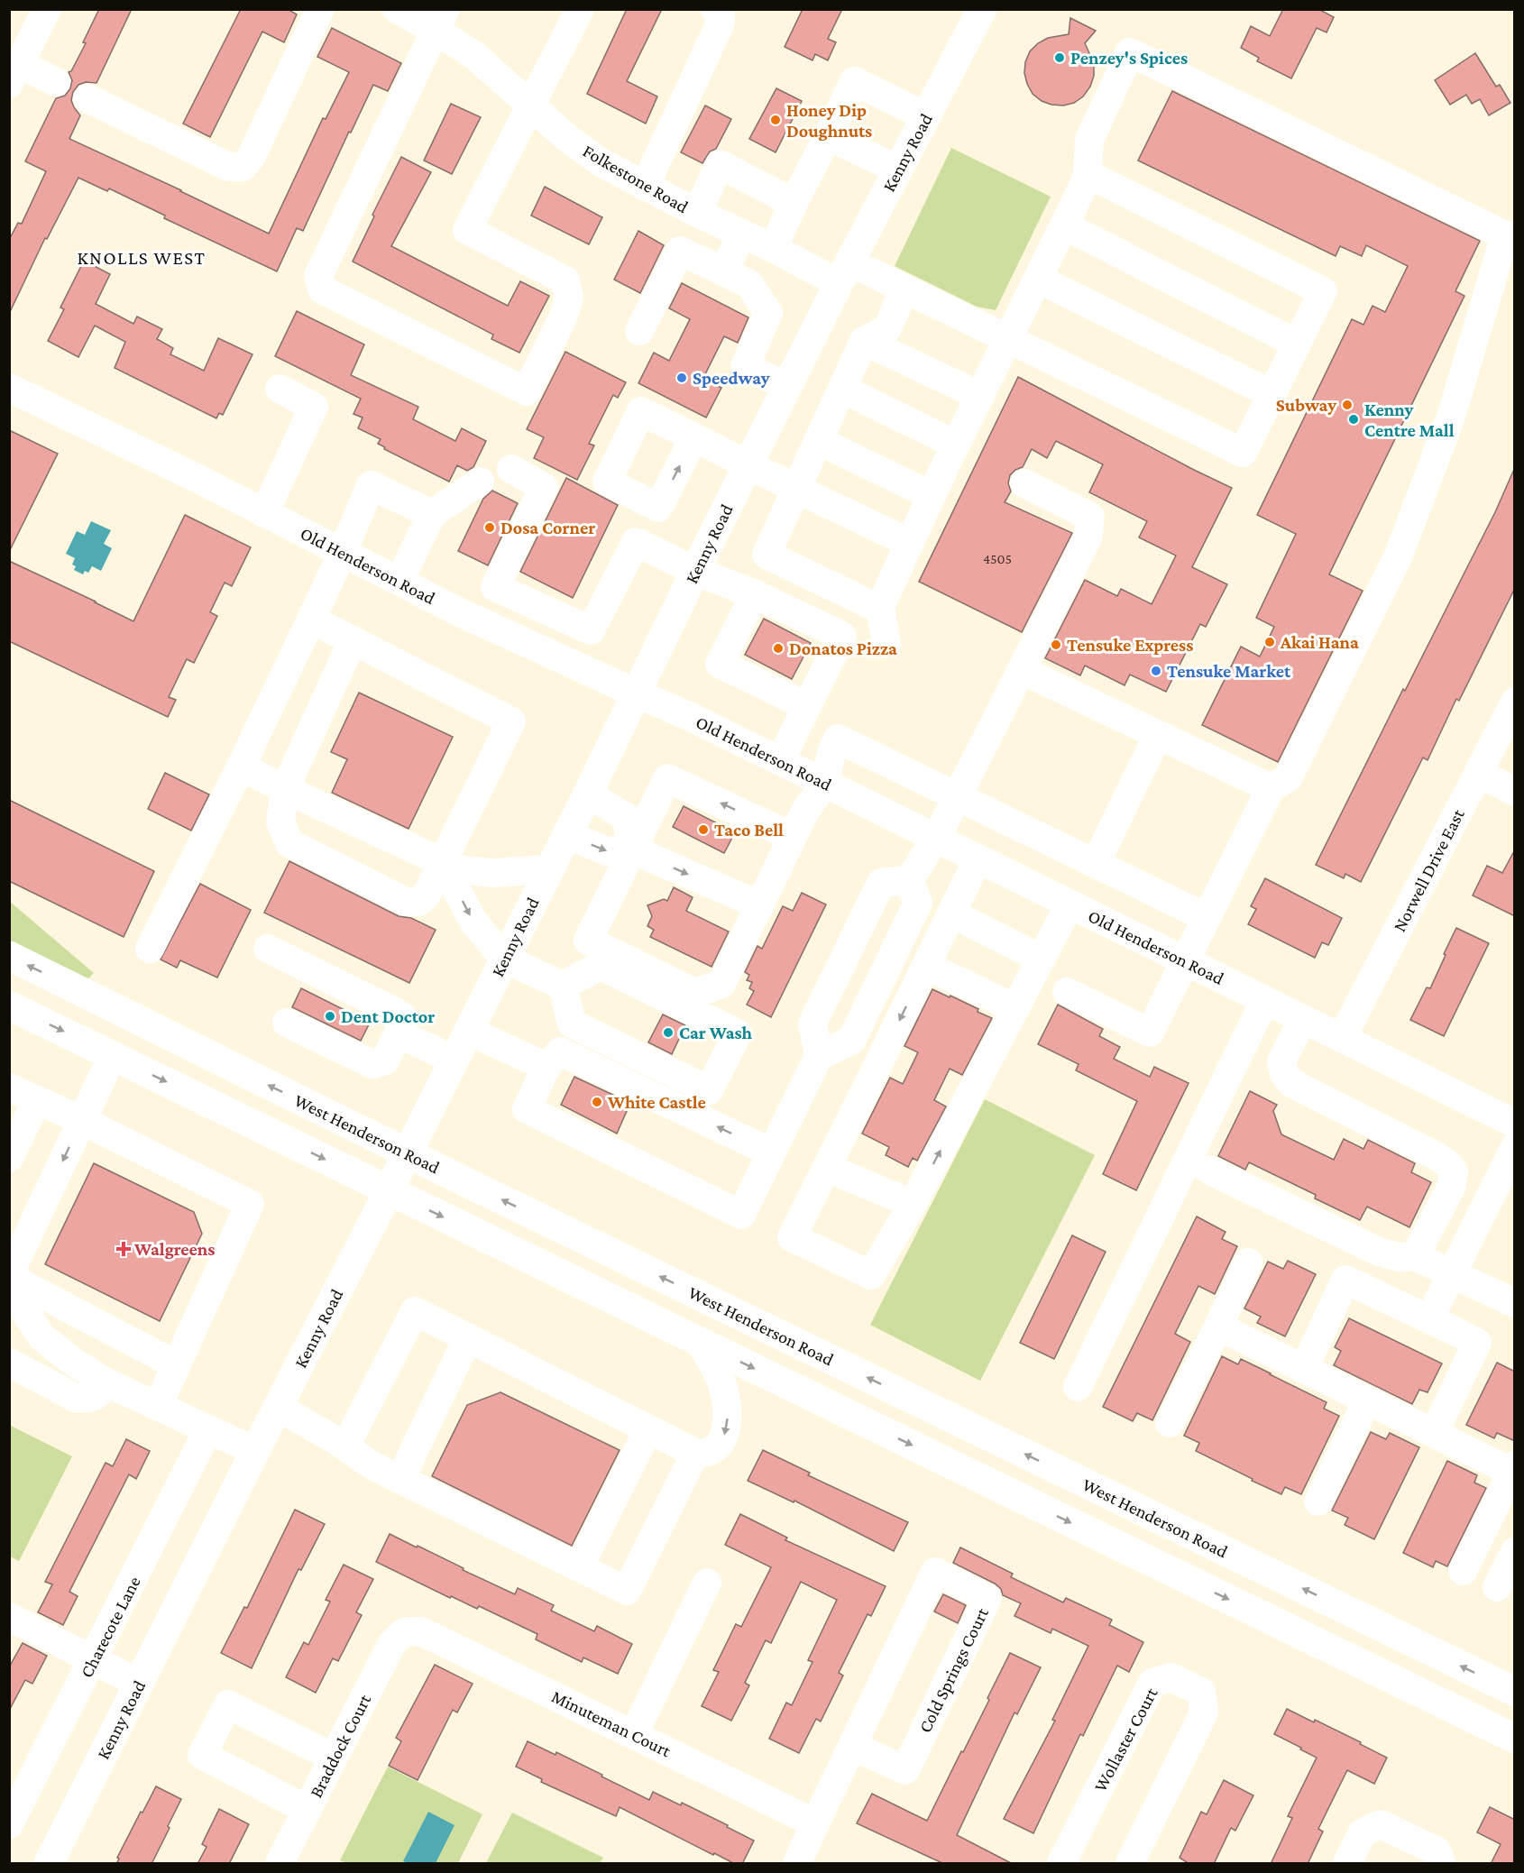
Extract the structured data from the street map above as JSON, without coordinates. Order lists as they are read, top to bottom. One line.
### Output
{"streets":{"main road":["Kenny Road","West Henderson Road"],"street":["Folkestone Road","Old Henderson Road","Norwell Drive East","Charecote Lane","Cold Springs Court","Minuteman Court","Wollaster Court","Braddock Court"]},"crossings":[["Kenny Road","Folkestone Road"],["Kenny Road","Old Henderson Road"],["Kenny Road","West Henderson Road"],["Old Henderson Road","Norwell Drive East"],["Cold Springs Court","Minuteman Court"],["Minuteman Court","Braddock Court"]],"districts":["KNOLLS WEST"],"places":{"other":["Penzey's Spices","Honey Dip Doughnuts","Speedway","Subway","Kenny Centre Mall","Dosa Corner","Akai Hana","Tensuke Express","Donatos Pizza","Tensuke Market","Taco Bell","Dent Doctor","Car Wash","White Castle"],"health":["Walgreens"]},"house_numbers":["4505"]}
